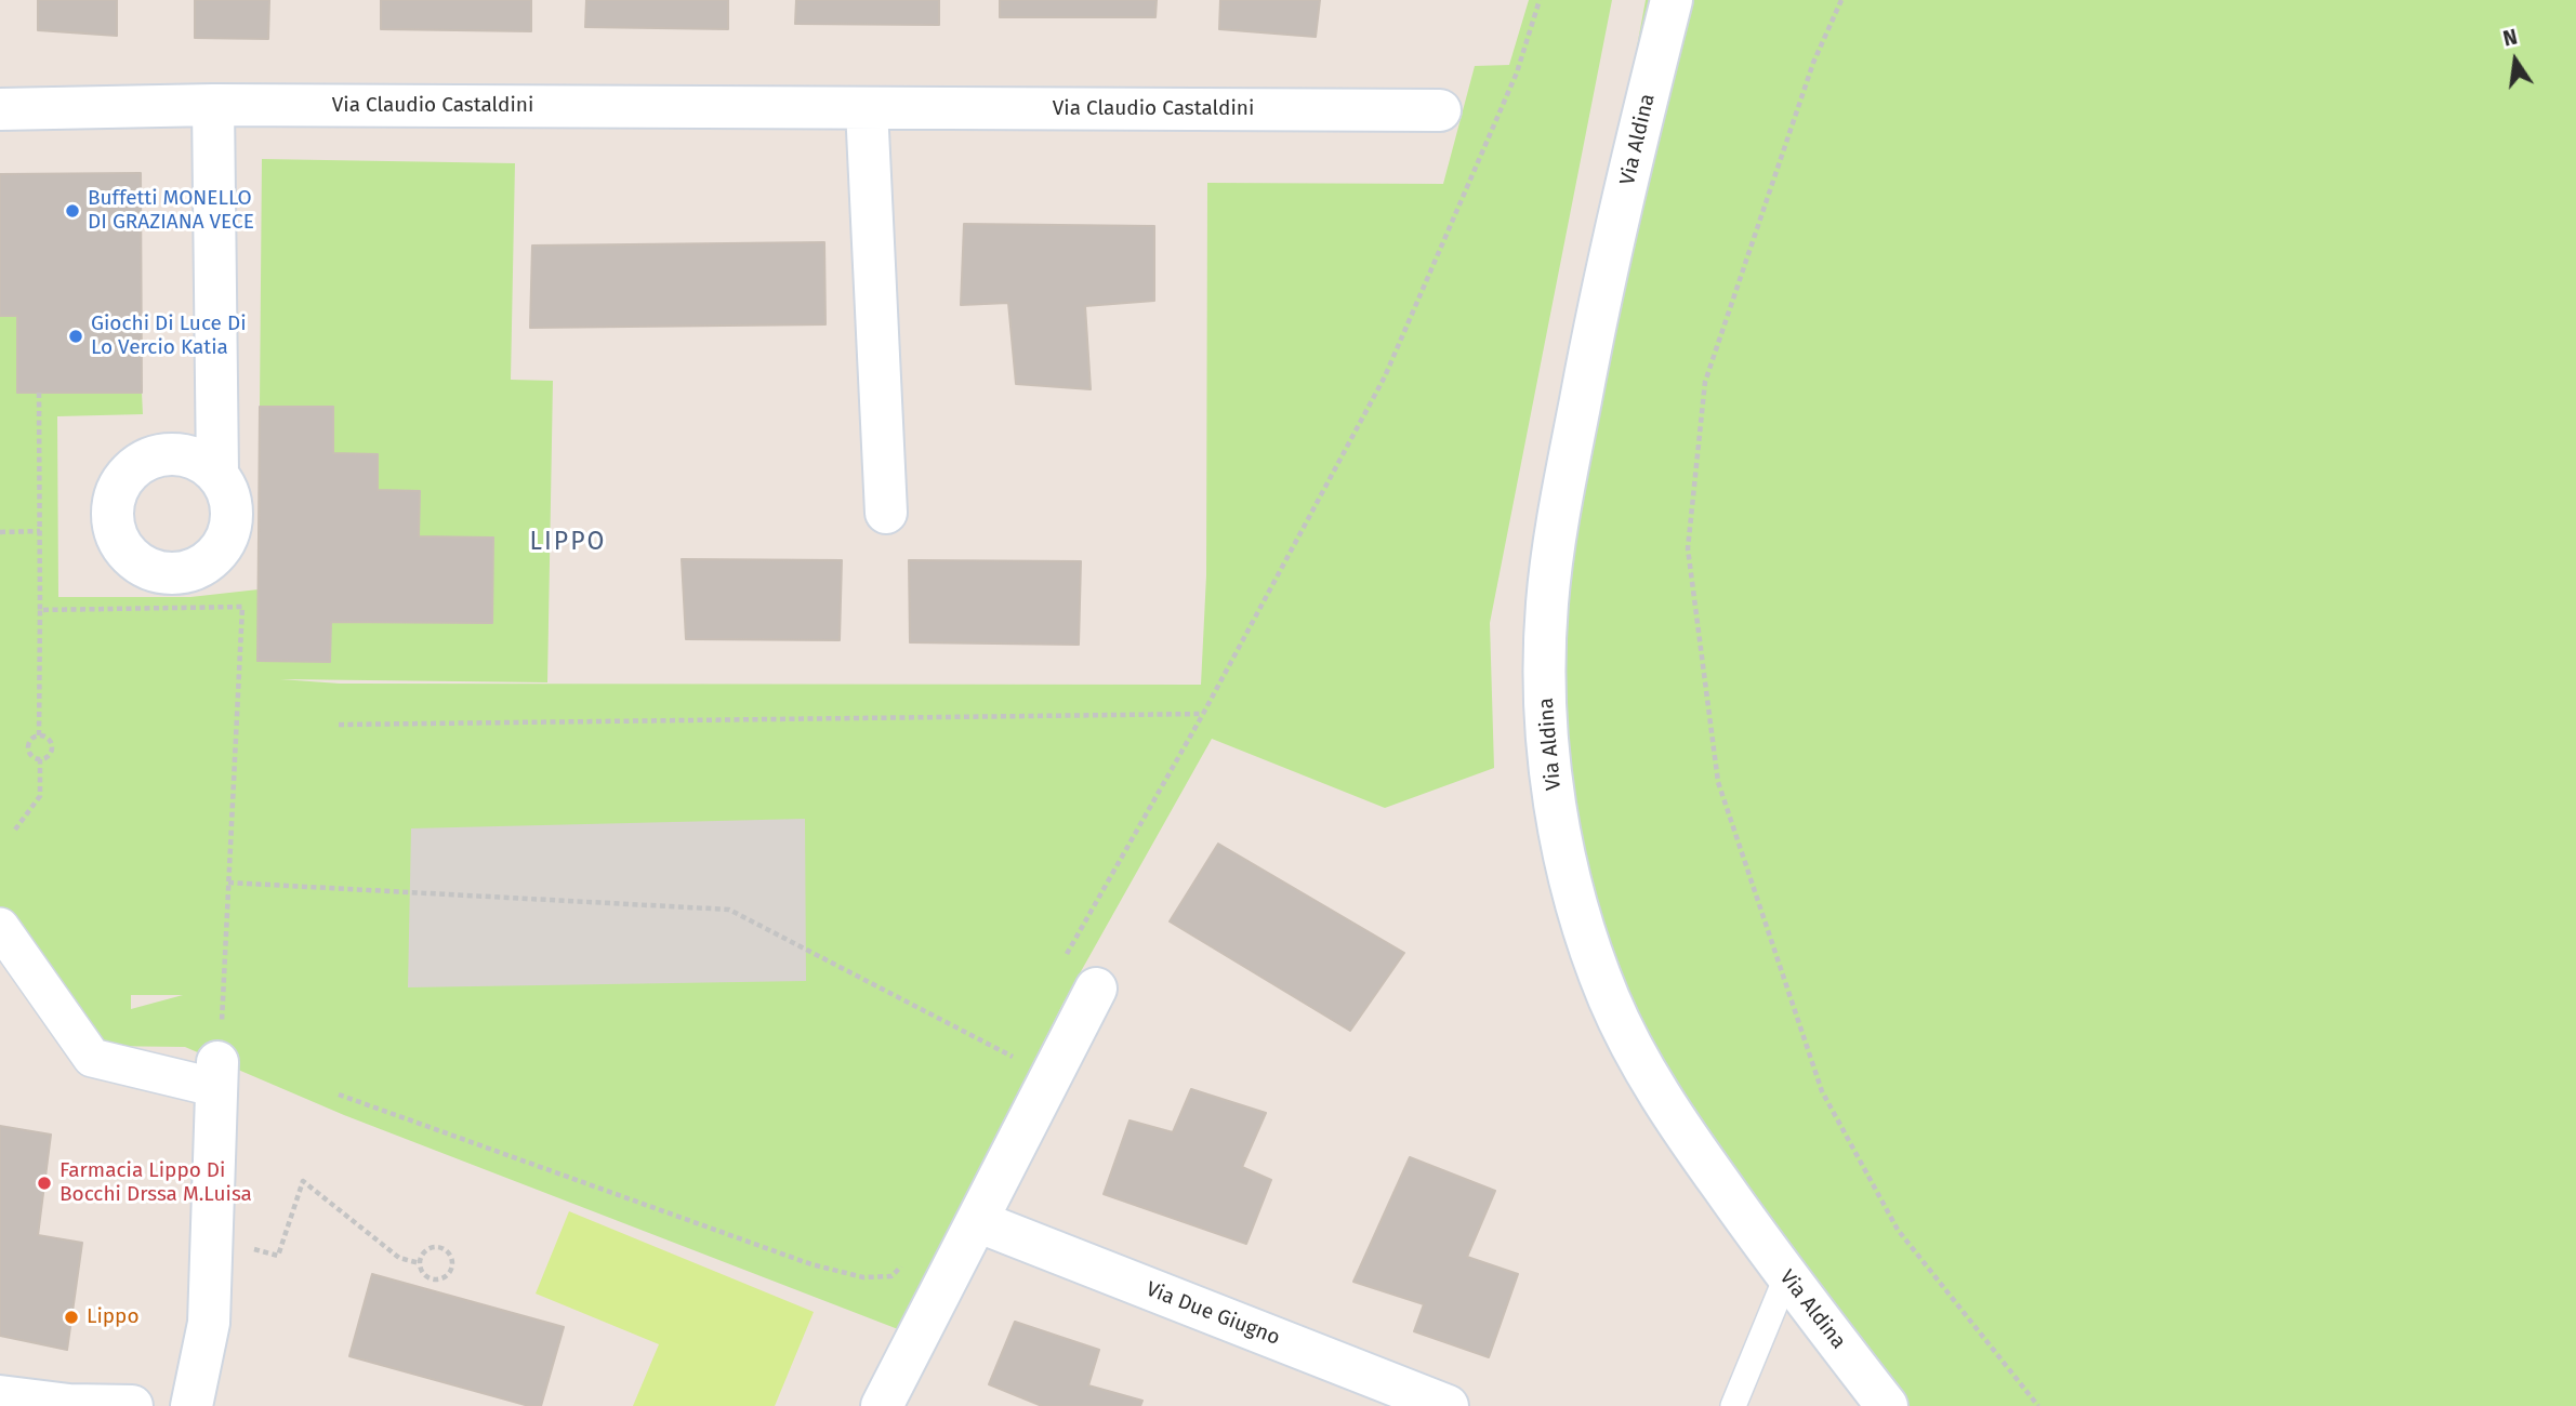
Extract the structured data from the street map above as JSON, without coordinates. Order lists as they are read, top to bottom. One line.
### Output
{"streets":{"street":["Via Claudio Castaldini","Via Aldina","Via Due Giugno"]},"districts":["LIPPO"],"places":["Buffetti MONELLO DI GRAZIANA VECE","Giochi Di Luce Di Lo Vercio Katia","Farmacia Lippo Di Bocchi Drssa M.Luisa","Lippo"],"north":"top"}
